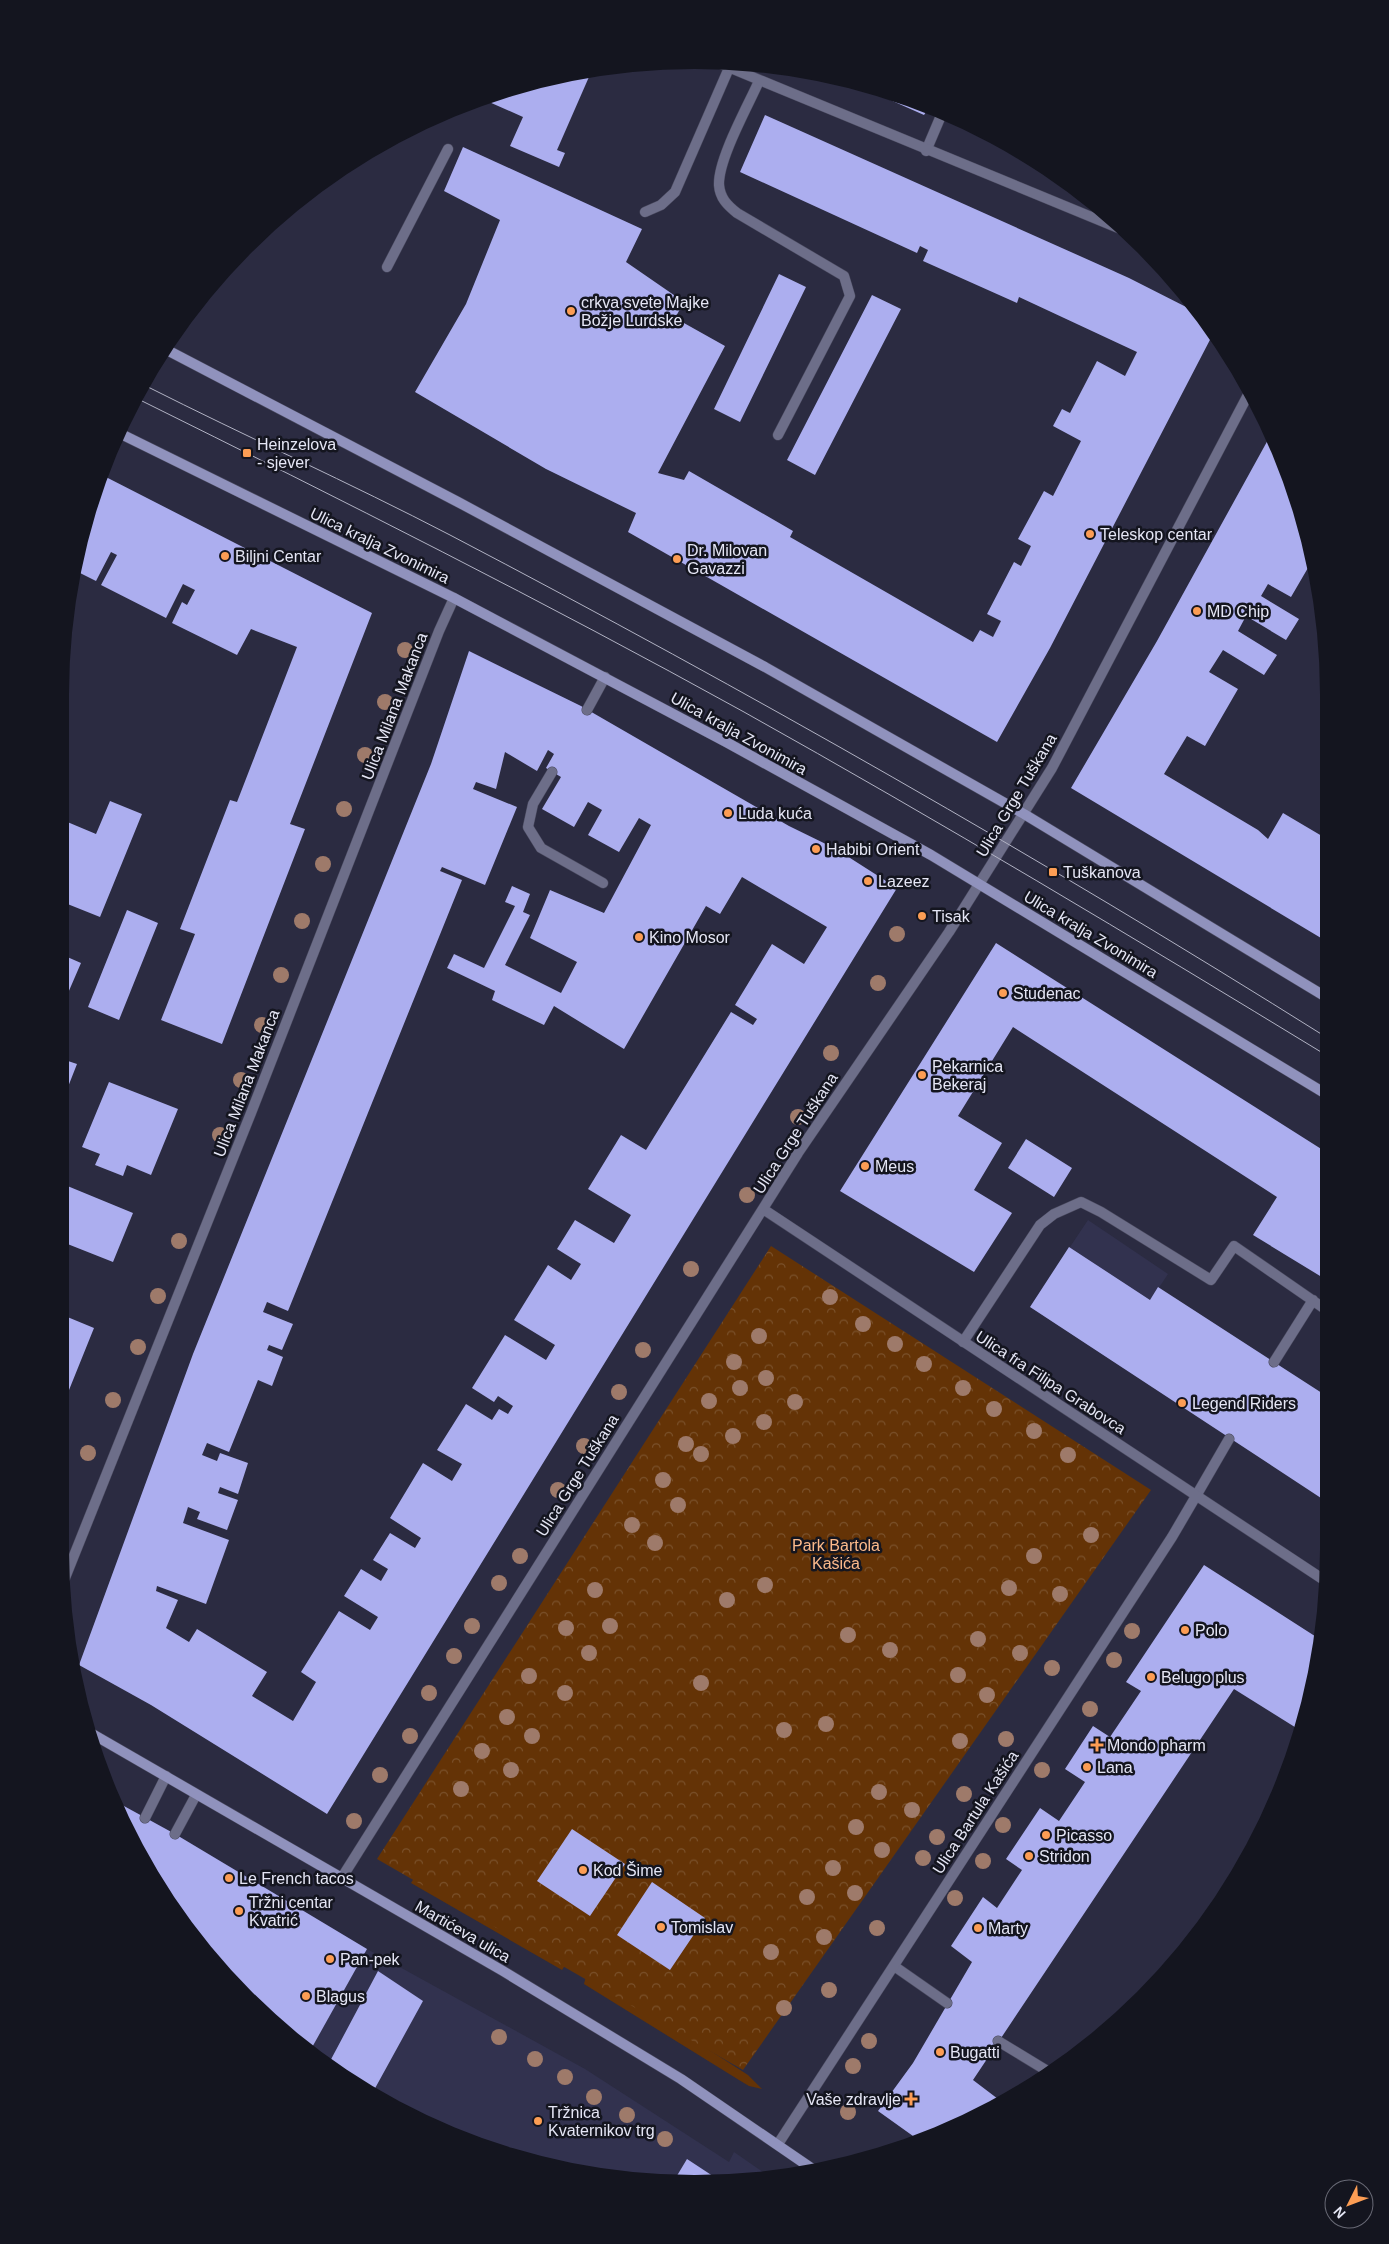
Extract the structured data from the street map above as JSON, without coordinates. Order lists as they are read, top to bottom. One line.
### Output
{"streets":{"main road":["Ulica kralja Zvonimira","Martićeva ulica"],"street":["Ulica Milana Makanca","Ulica Grge Tuškana","Ulica fra Filipa Grabovca","Ulica Bartula Kašića"]},"crossings":[["Ulica kralja Zvonimira","Ulica Milana Makanca"],["Ulica kralja Zvonimira","Ulica Grge Tuškana"],["Ulica Grge Tuškana","Ulica fra Filipa Grabovca"],["Ulica Grge Tuškana","Martićeva ulica"],["Ulica fra Filipa Grabovca","Ulica Bartula Kašića"],["Ulica Bartula Kašića","Martićeva ulica"]],"parks":["Park Bartola Kašića"],"places":{"other":["crkva svete Majke Božje Lurdske","Teleskop centar","Biljni Centar","Dr. Milovan Gavazzi","MD Chip","Luda kuća","Habibi Orient","Lazeez","Tisak","Kino Mosor","Studenac","Pekarnica Bekeraj","Meus","Legend Riders","Polo","Belugo plus","Lana","Picasso","Stridon","Kod Šime","Le French tacos","Tržni centar Kvatrić","Tomislav","Marty","Pan-pek","Blagus","Bugatti","Tržnica Kvaternikov trg"],"transit":["Heinzelova - sjever","Tuškanova"],"health":["Mondo pharm","Vaše zdravlje"]},"north":"bottom left"}
